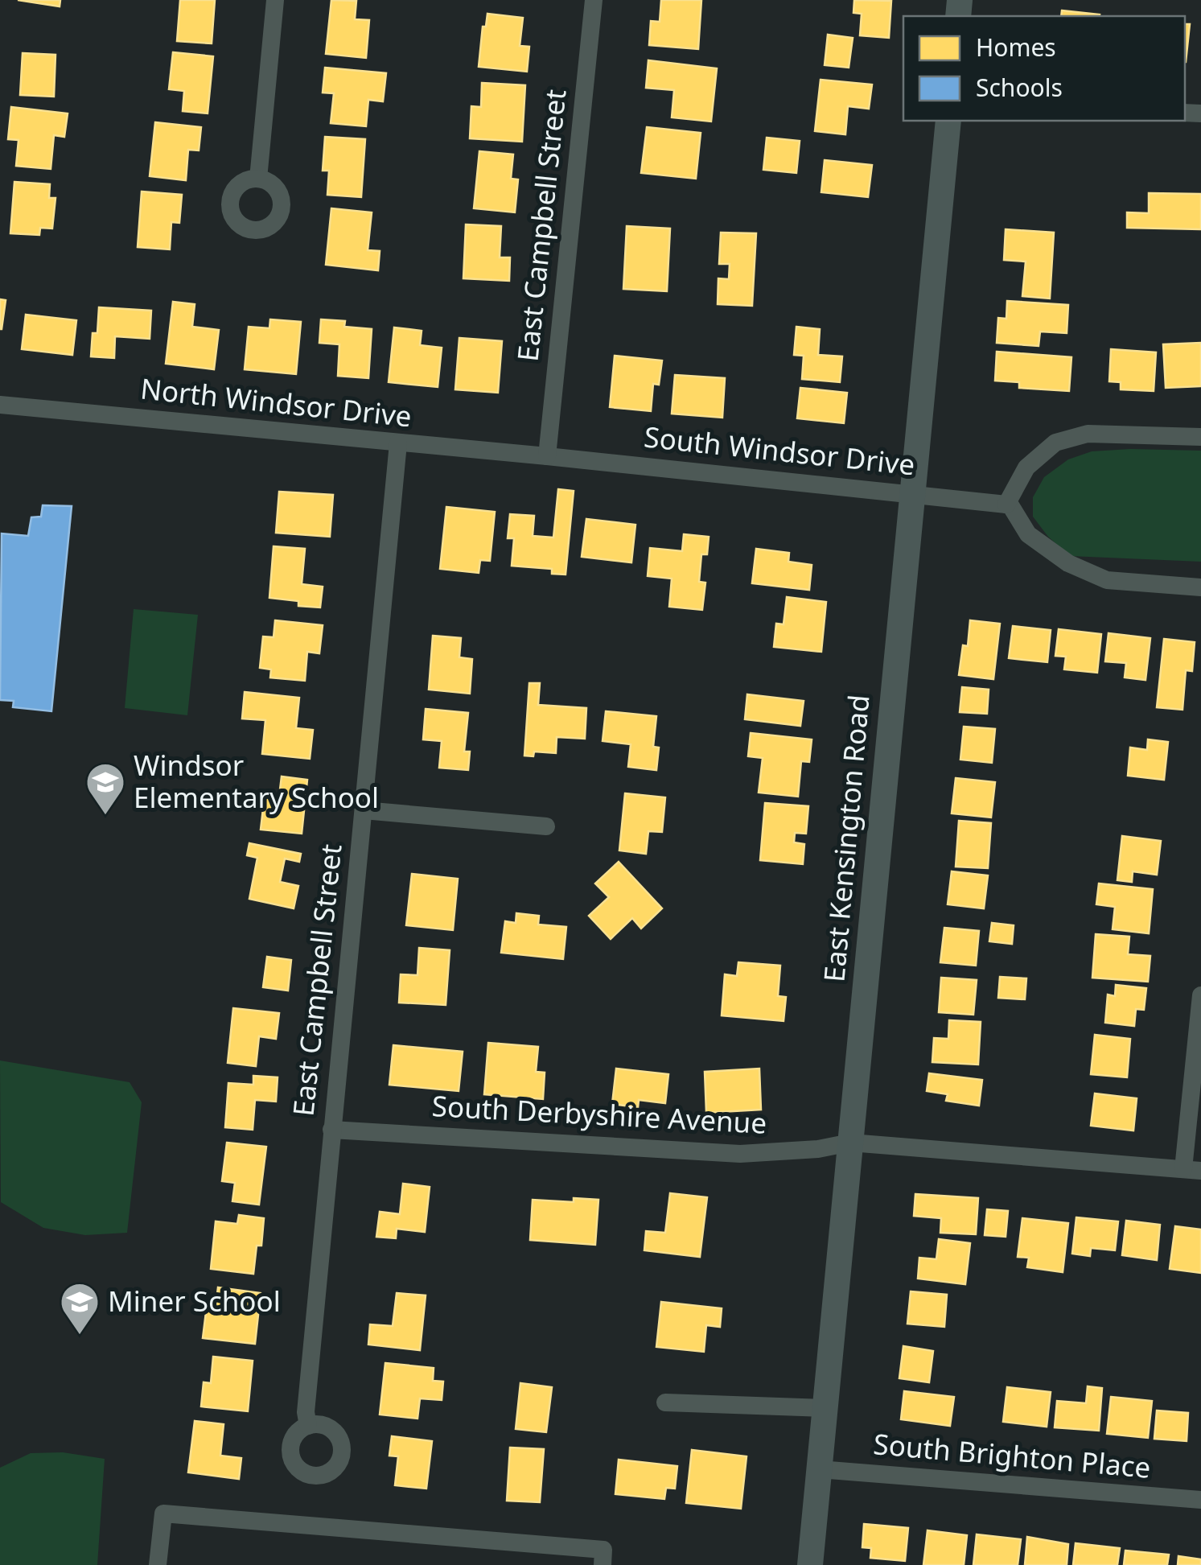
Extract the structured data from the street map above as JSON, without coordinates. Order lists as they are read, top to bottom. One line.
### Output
{"streets":{"main road":["East Kensington Road"],"street":["East Campbell Street","North Windsor Drive","South Windsor Drive","South Derbyshire Avenue","South Brighton Place"]},"crossings":[["East Campbell Street","North Windsor Drive"],["East Campbell Street","South Windsor Drive"],["East Campbell Street","South Derbyshire Avenue"],["North Windsor Drive","South Windsor Drive"],["South Windsor Drive","East Kensington Road"],["East Kensington Road","South Derbyshire Avenue"],["East Kensington Road","South Brighton Place"]],"places":{"school or university":["Windsor Elementary School","Miner School"]},"legend":["Homes","Schools"]}
